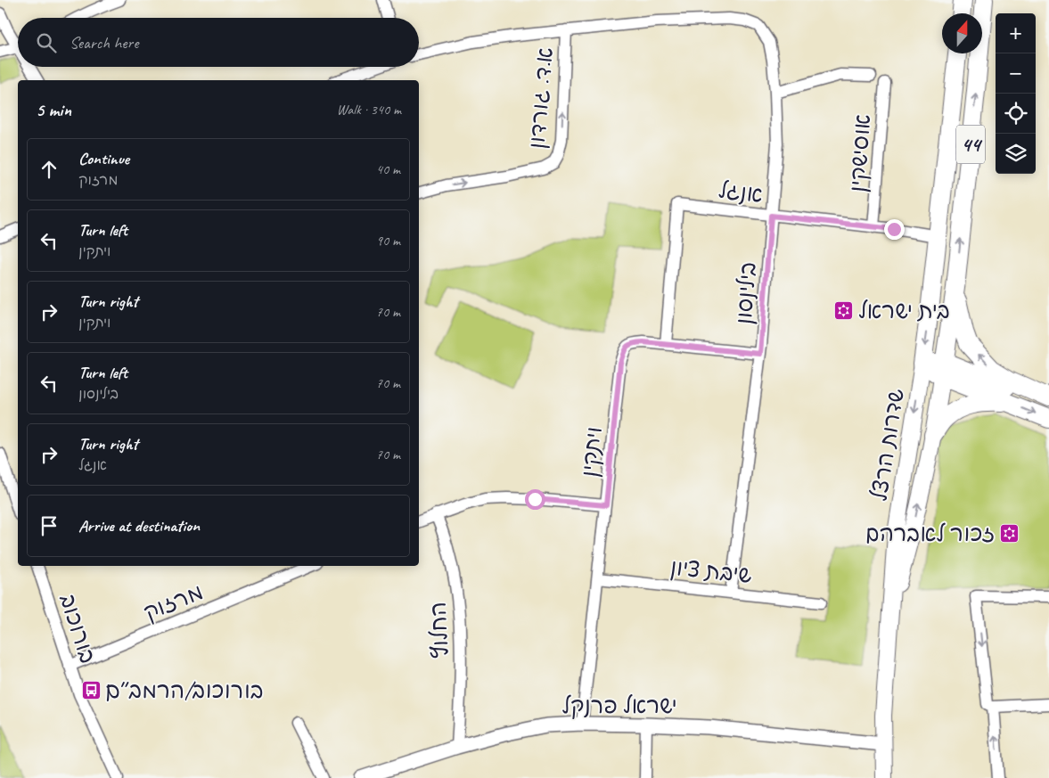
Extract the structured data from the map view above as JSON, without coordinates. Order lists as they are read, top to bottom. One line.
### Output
{"streets":{"highway":["44"],"main road":["שדרות הרצל"],"street":["א.ד. גורדון","אוסישקין","אנגל","בילינסון","ויתקין","שיבת ציון","מרזוק","בורוכוב","החלוץ","ישראל פרנקל"]},"crossings":[["א.ד. גורדון","בילינסון"],["44","אנגל"],["44","שדרות הרצל"],["אוסישקין","אנגל"],["אנגל","בילינסון"],["אנגל","ויתקין"],["בילינסון","ויתקין"],["בילינסון","שיבת ציון"],["שדרות הרצל","ישראל פרנקל"],["ויתקין","שיבת ציון"],["ויתקין","ישראל פרנקל"],["מרזוק","בורוכוב"],["החלוץ","ישראל פרנקל"]],"one_way":["א.ד. גורדון"],"places":{"synagogue":["בית ישראל","זכור לאברהם"],"bus stop":["בורוכוב/הרמב״ם"]},"north":"top","page":{"map_buttons":["+","−"],"search":"Search here","heading":["5 min","Walk · 340 m"],"list":[["Continue","מרזוק","40 m"],["Turn left","ויתקין","90 m"],["Turn right","ויתקין","70 m"],["Turn left","בילינסון","70 m"],["Turn right","אנגל","70 m"],"Arrive at destination"]}}
